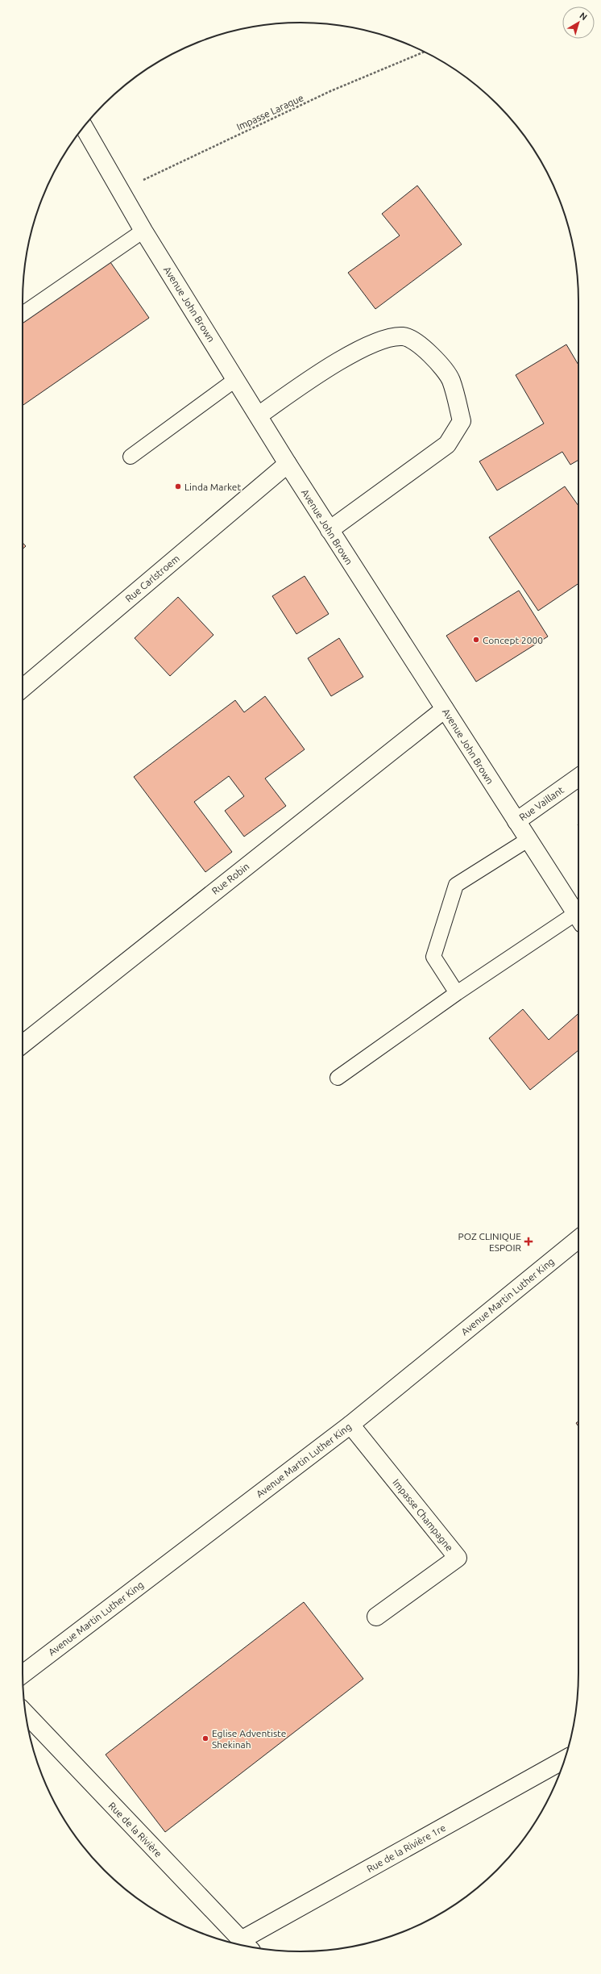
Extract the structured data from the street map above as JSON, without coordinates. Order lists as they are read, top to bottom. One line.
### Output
{"streets":{"street":["Avenue John Brown","Rue Carlstroem","Rue Vaillant","Rue Robin","Avenue Martin Luther King","Impasse Champagne","Rue de la Rivière","Rue de la Rivière 1re"],"path":["Impasse Laraque"]},"crossings":[["Impasse Laraque","Avenue John Brown"],["Avenue John Brown","Rue Carlstroem"],["Avenue John Brown","Rue Vaillant"],["Avenue John Brown","Rue Robin"],["Avenue Martin Luther King","Impasse Champagne"],["Rue de la Rivière","Rue de la Rivière 1re"]],"places":{"other":["Linda Market","Concept 2000","Eglise Adventiste Shekinah"],"health":["POZ CLINIQUE ESPOIR"]},"north":"top right"}
